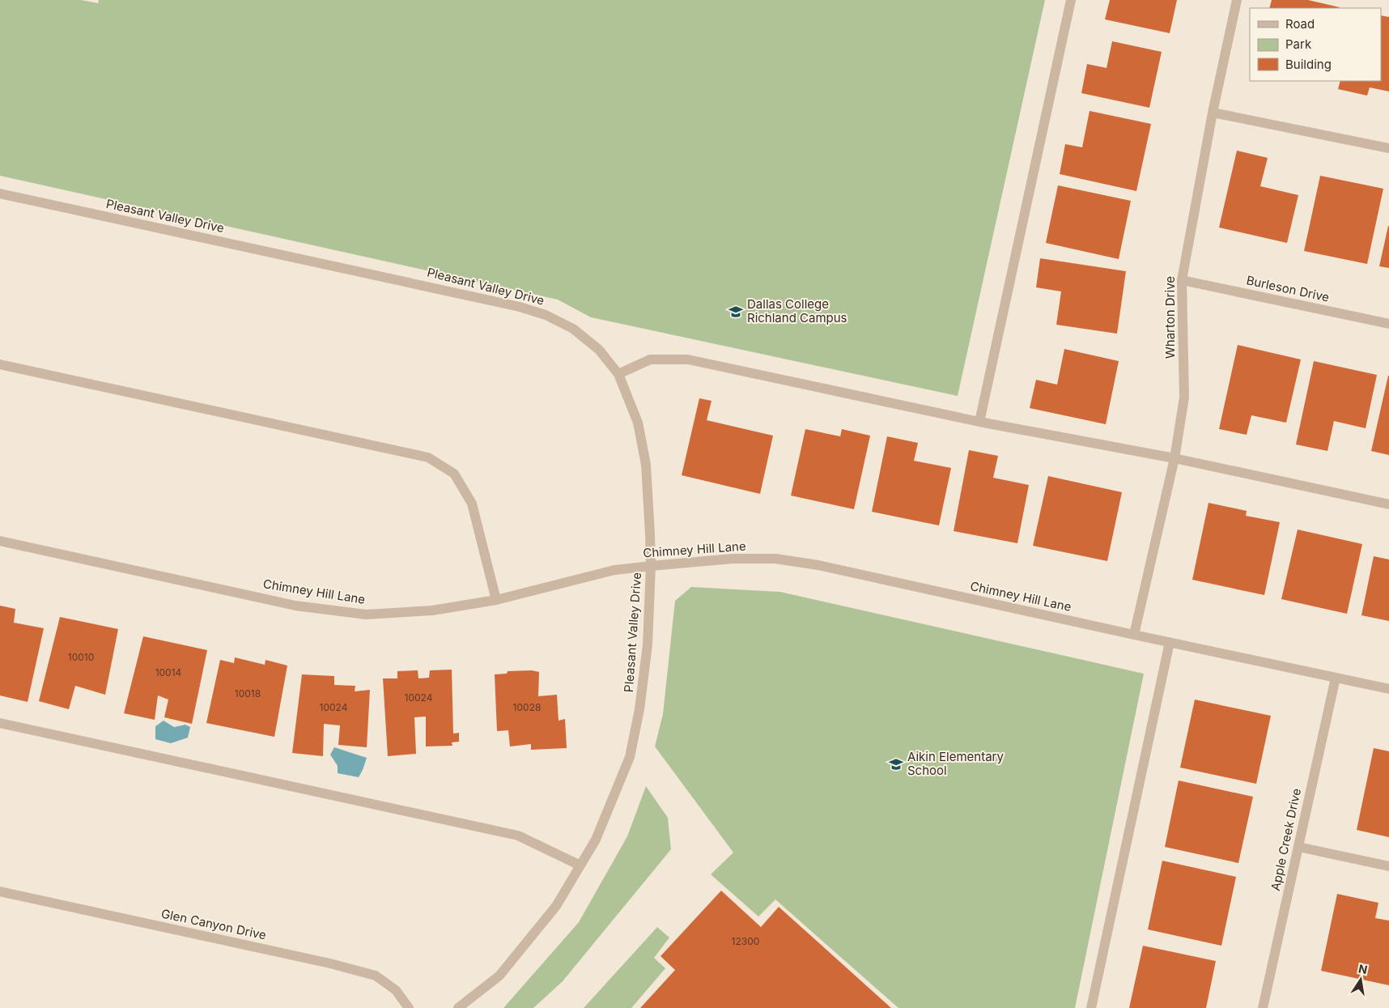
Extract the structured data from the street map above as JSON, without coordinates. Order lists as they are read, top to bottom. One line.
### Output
{"streets":{"street":["Pleasant Valley Drive","Burleson Drive","Wharton Drive","Chimney Hill Lane","Apple Creek Drive","Glen Canyon Drive"]},"crossings":[["Pleasant Valley Drive","Chimney Hill Lane"],["Burleson Drive","Wharton Drive"],["Wharton Drive","Chimney Hill Lane"],["Chimney Hill Lane","Apple Creek Drive"]],"places":{"school or university":["Dallas College Richland Campus","Aikin Elementary School"]},"house_numbers":["10010","10014","10018","10024","10024","10028","12300"],"legend":["Road","Park","Building"],"north":"top"}
